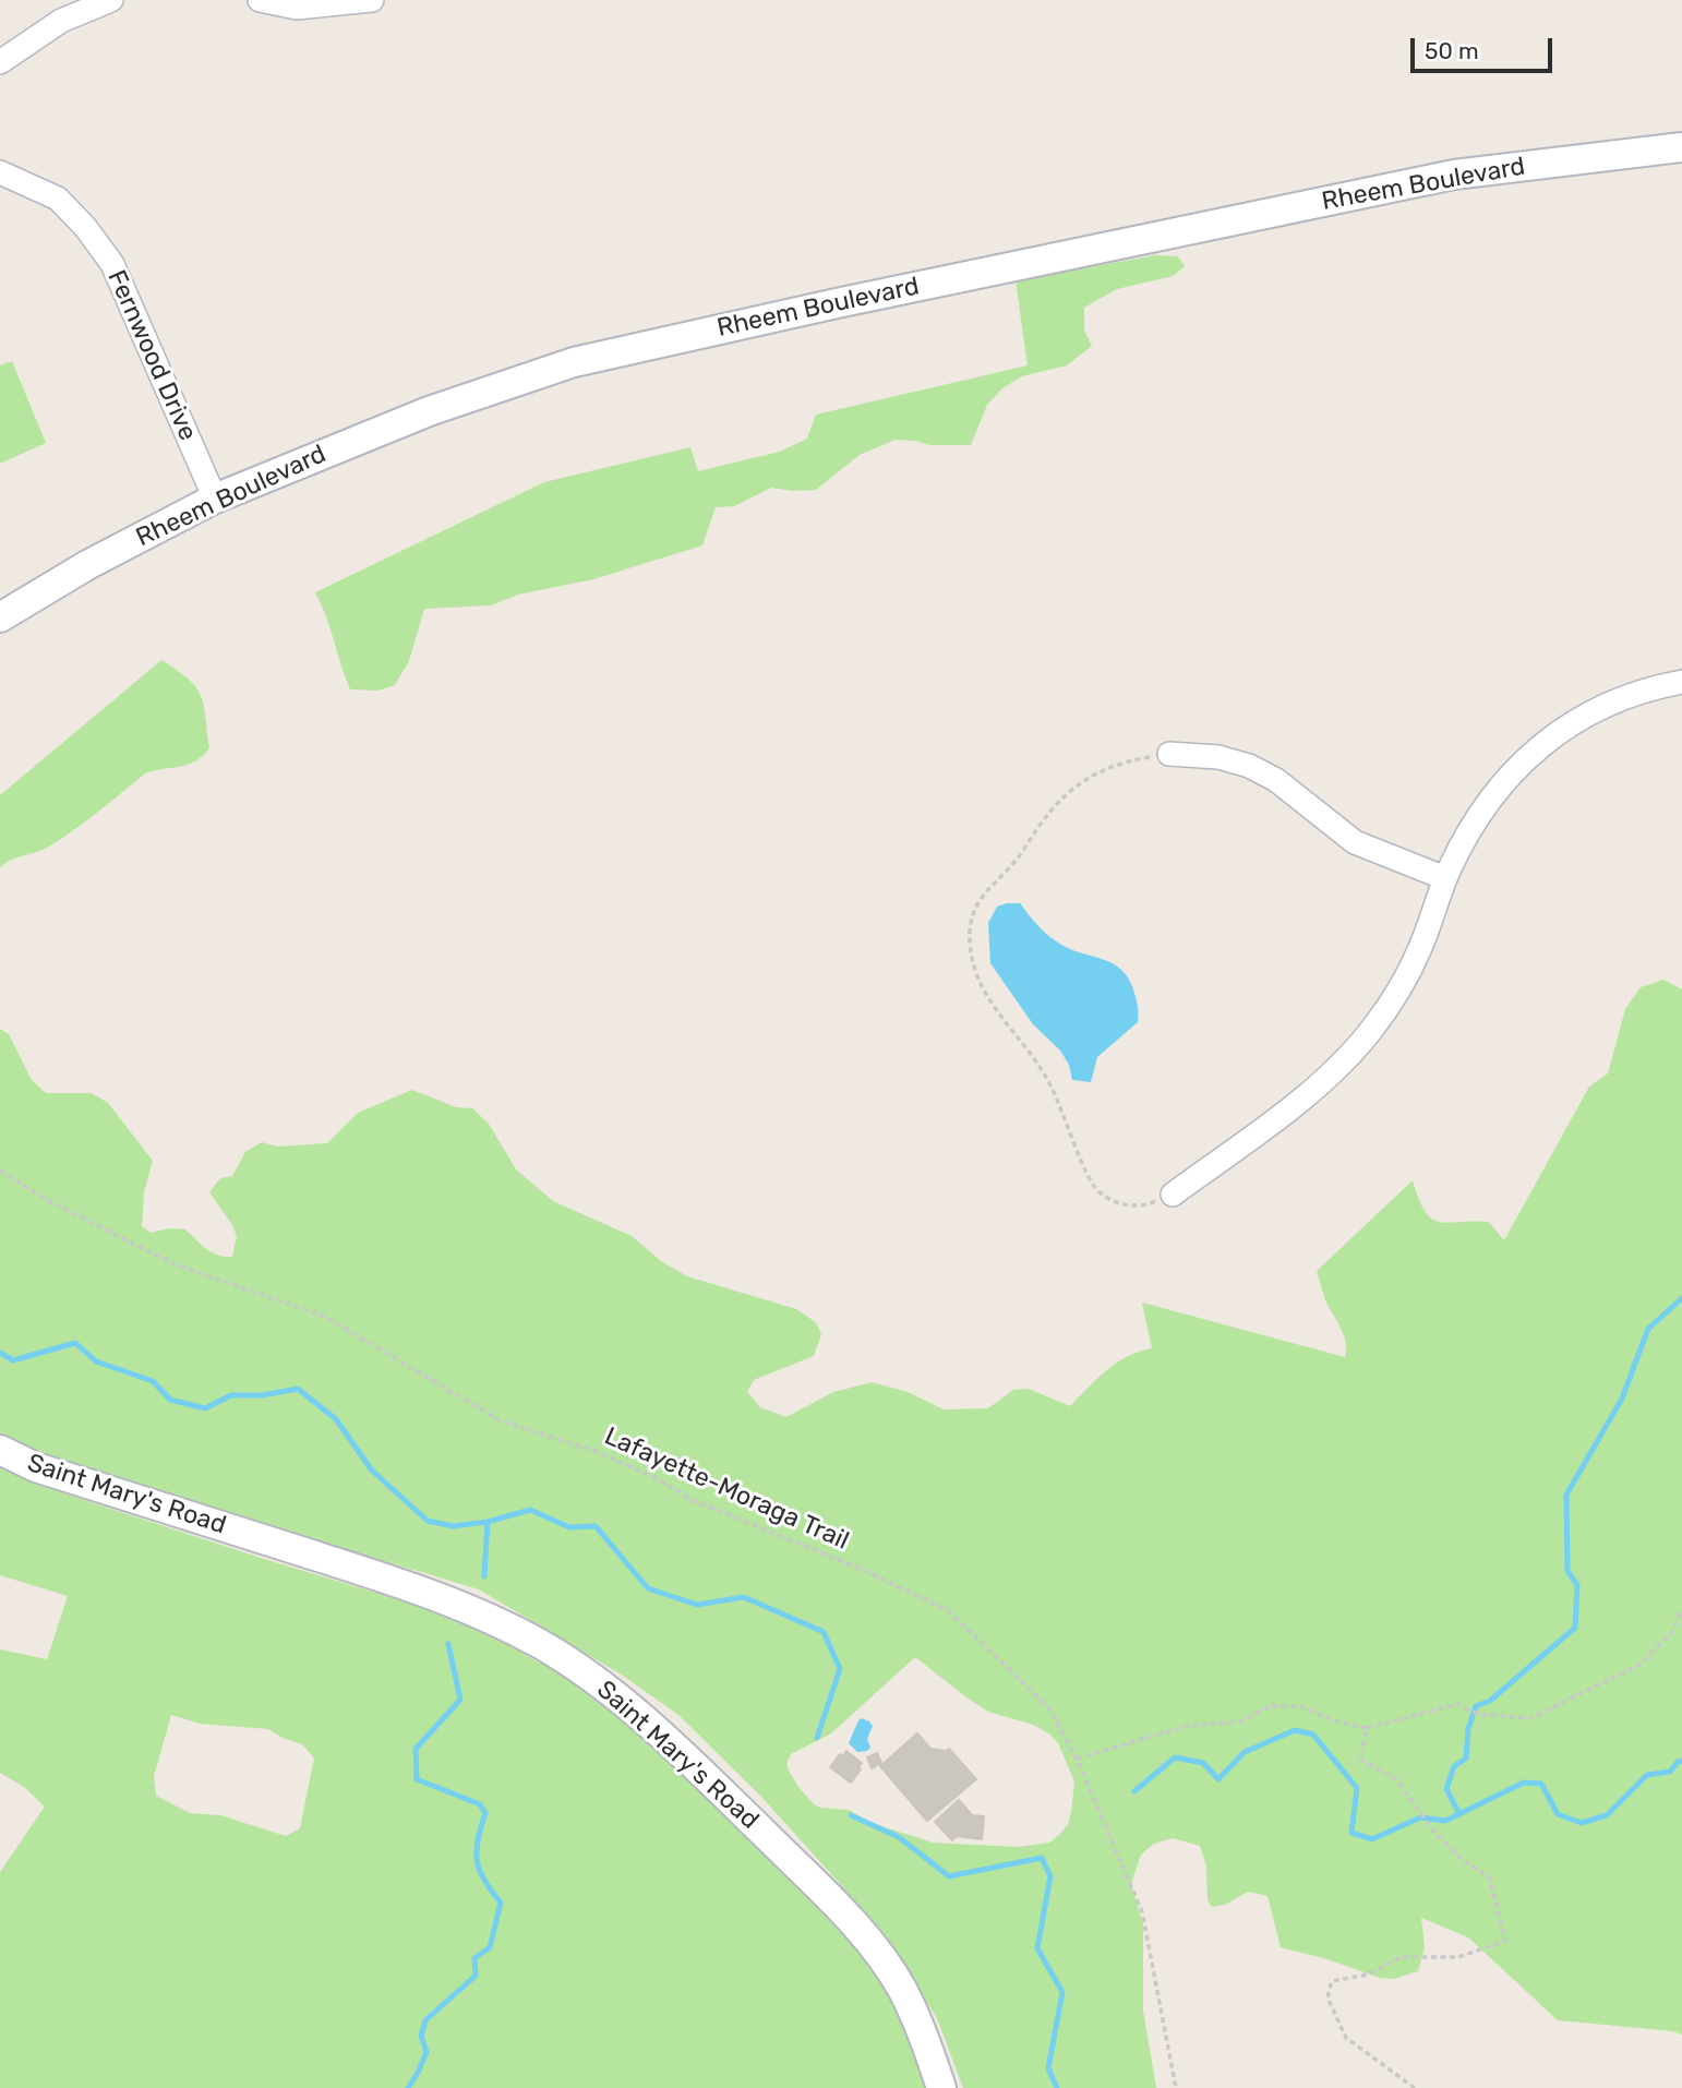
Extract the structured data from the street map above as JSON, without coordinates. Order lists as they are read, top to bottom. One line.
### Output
{"streets":{"street":["Rheem Boulevard","Fernwood Drive","Saint Mary's Road"],"path":["Lafayette-Moraga Trail"]},"crossings":[["Rheem Boulevard","Fernwood Drive"]],"scale_bar":"50 m"}
